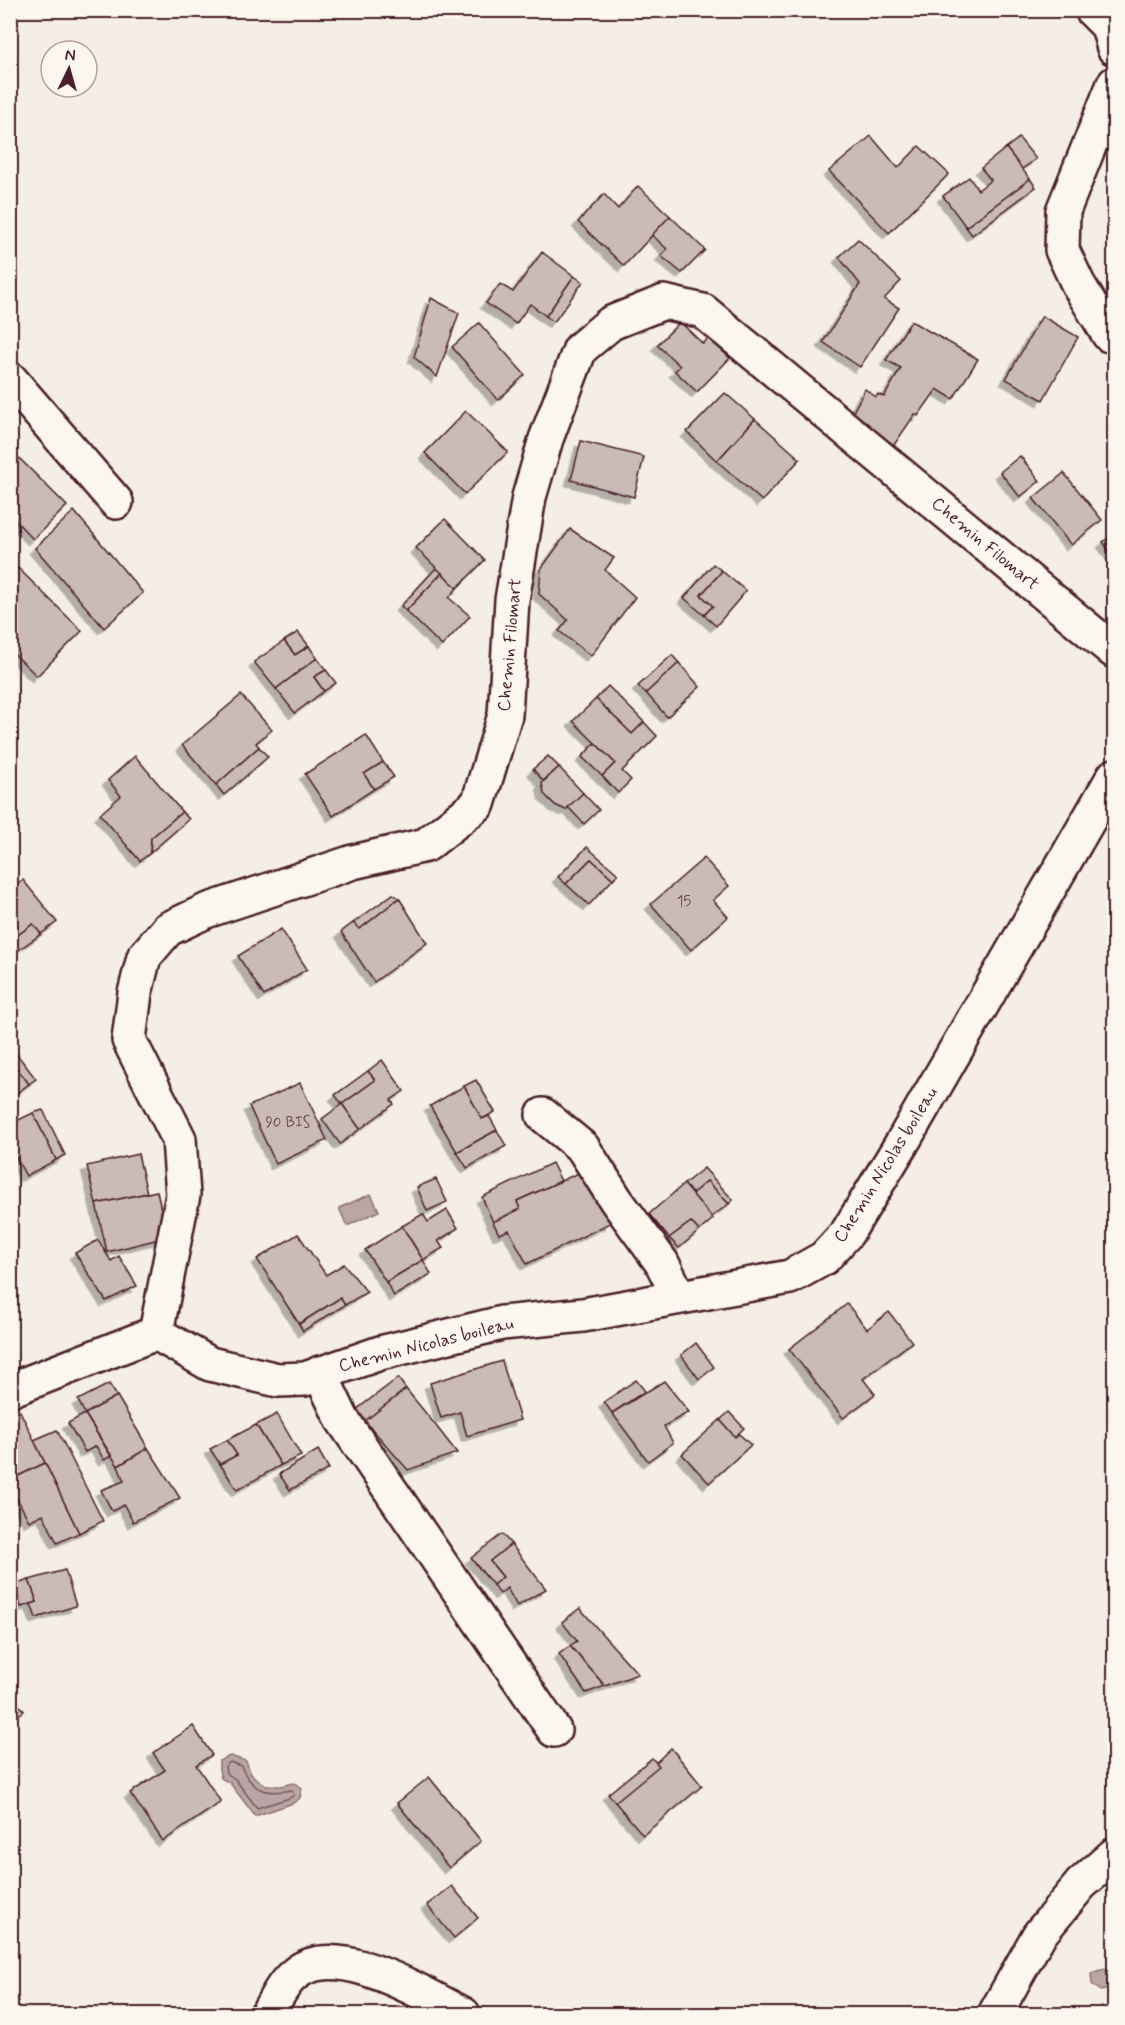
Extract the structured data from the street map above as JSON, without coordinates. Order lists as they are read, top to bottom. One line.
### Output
{"streets":{"street":["Chemin Filomart","Chemin Nicolas boileau"]},"crossings":[["Chemin Filomart","Chemin Nicolas boileau"]],"house_numbers":["15","90 BIS"],"north":"top"}
